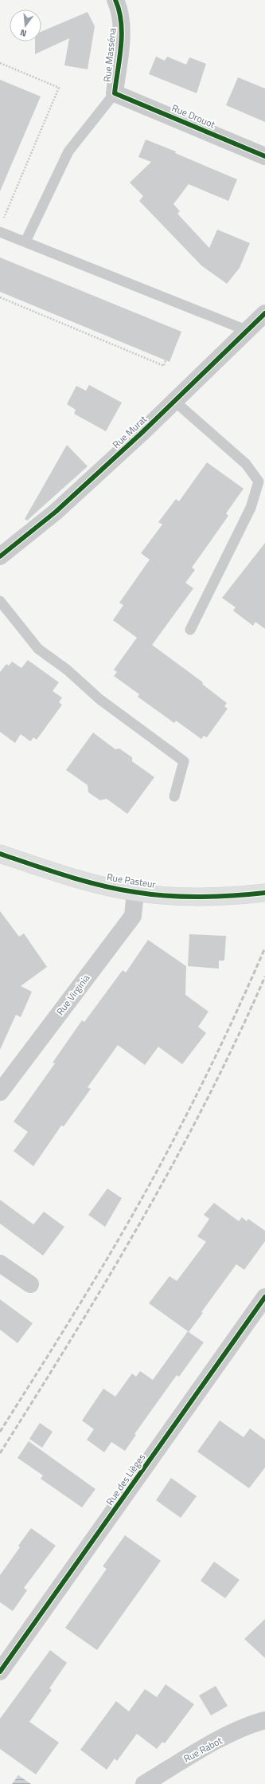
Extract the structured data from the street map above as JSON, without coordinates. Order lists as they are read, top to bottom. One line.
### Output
{"streets":{"street":["Rue Masséna","Rue Drouot","Rue Murat","Rue Pasteur","Rue Virginia","Rue des Lièges","Rue Rabot"]},"crossings":[["Rue Masséna","Rue Drouot"],["Rue Pasteur","Rue Virginia"]],"north":"bottom"}
